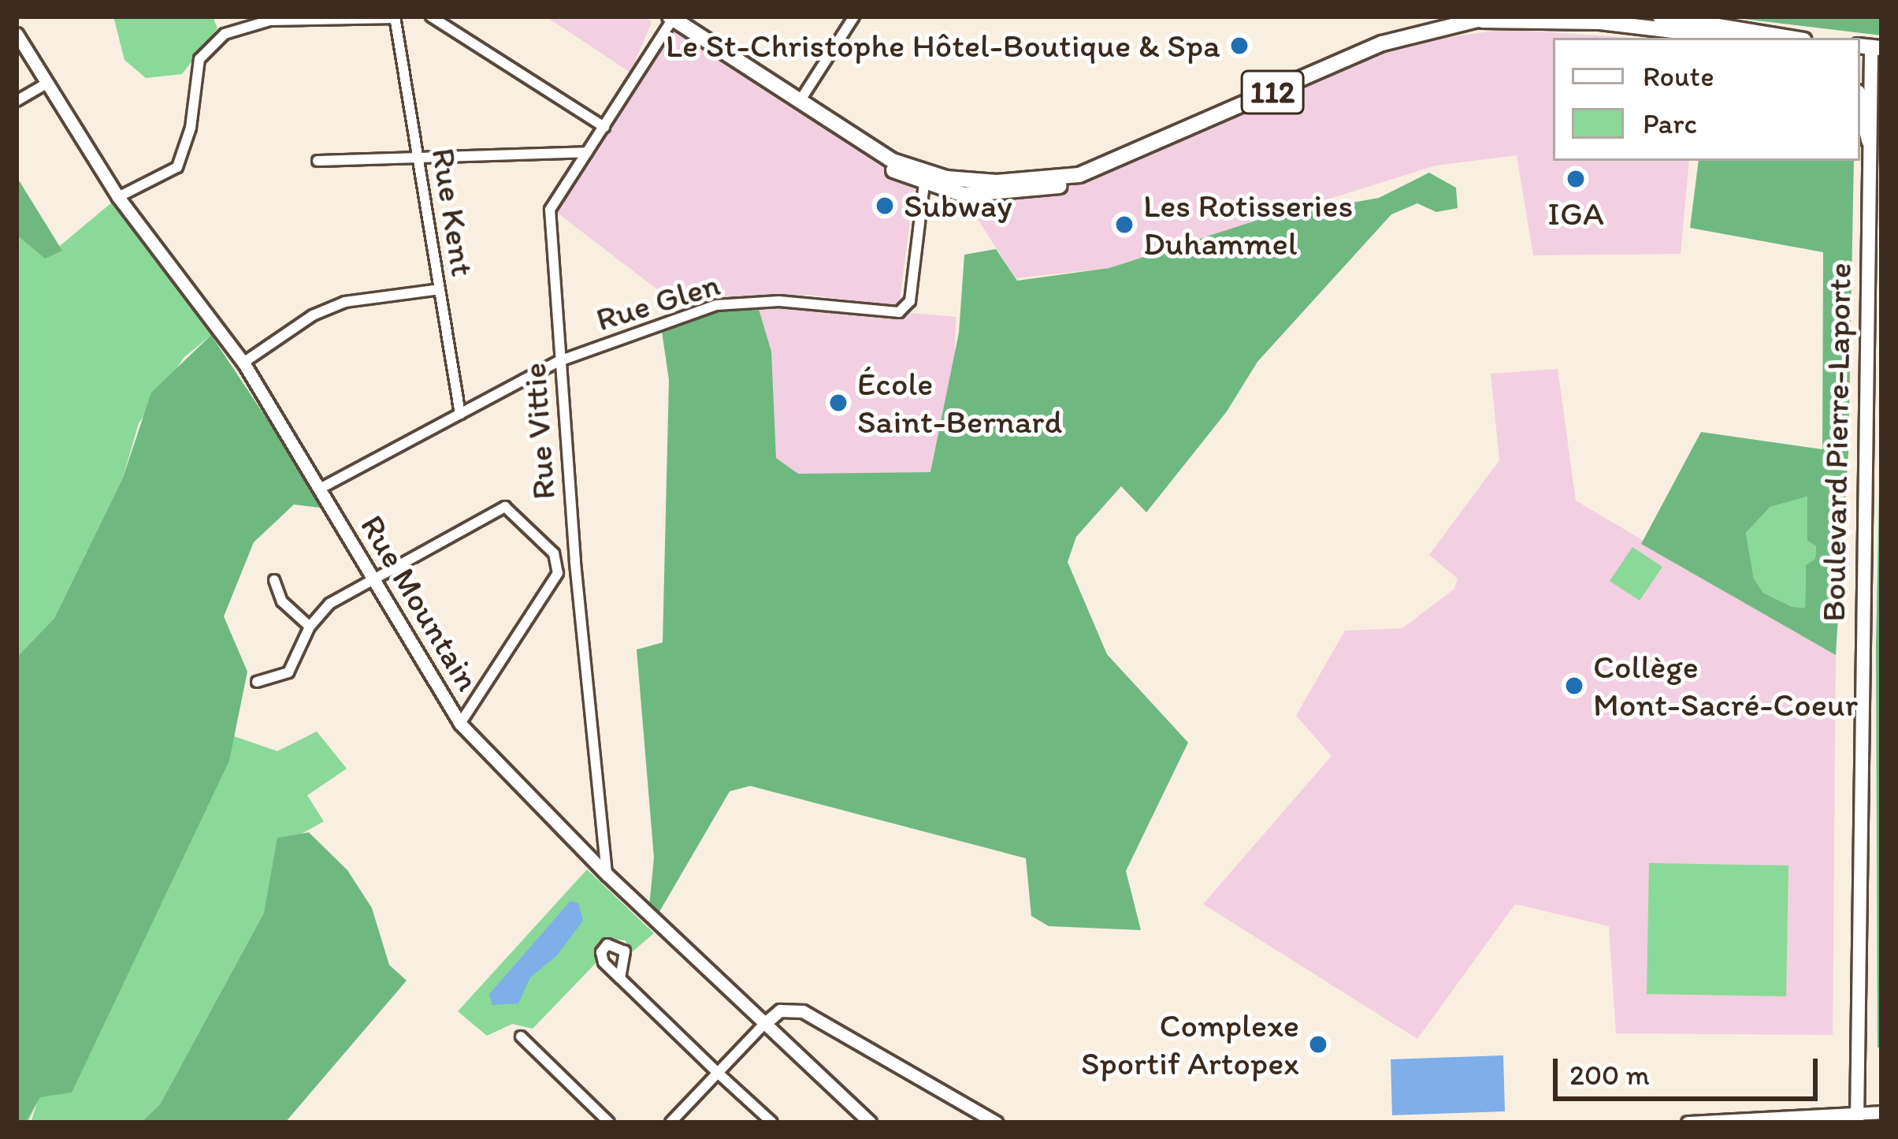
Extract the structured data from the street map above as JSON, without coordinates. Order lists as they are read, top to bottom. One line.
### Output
{"streets":{"main road":["112","Boulevard Pierre-Laporte"],"street":["Rue Kent","Rue Glen","Rue Vittie","Rue Mountain"]},"crossings":[["112","Rue Glen"],["Rue Kent","Rue Glen"],["Rue Glen","Rue Vittie"],["Rue Glen","Rue Mountain"],["Rue Vittie","Rue Mountain"]],"places":["Le St-Christophe Hôtel-Boutique & Spa","IGA","Subway","Les Rotisseries Duhammel","École Saint-Bernard","Collège Mont-Sacré-Coeur","Complexe Sportif Artopex"],"legend":["Route","Parc"],"scale_bar":"200 m"}
